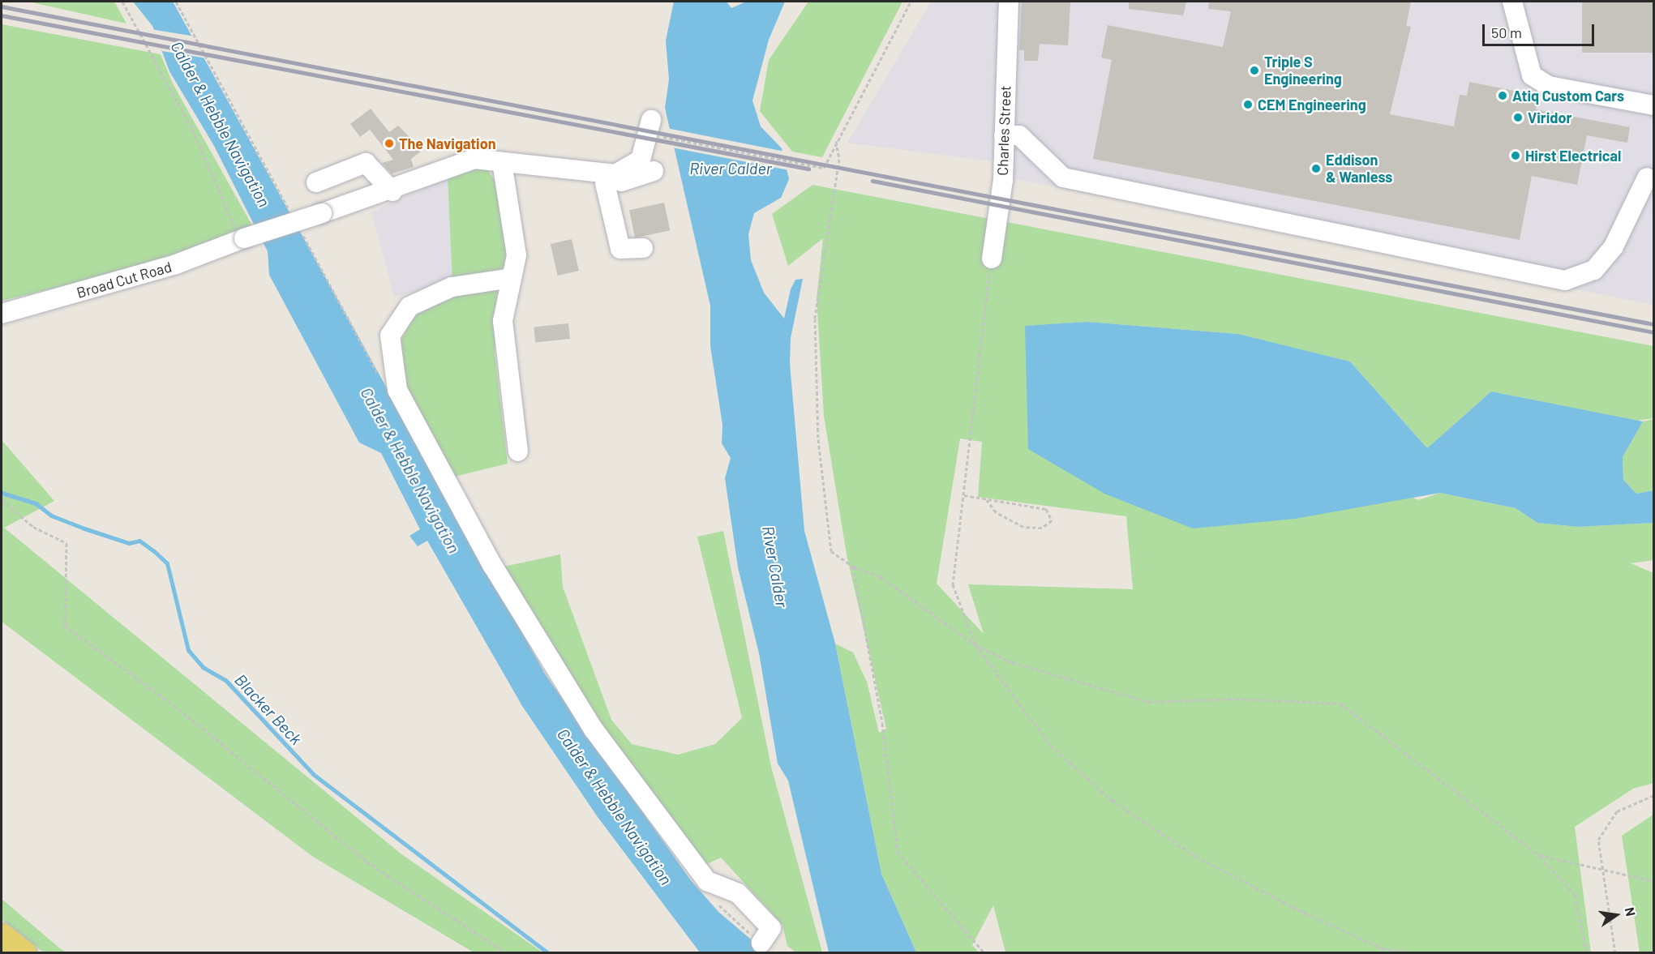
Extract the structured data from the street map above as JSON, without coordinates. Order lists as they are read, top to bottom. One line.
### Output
{"streets":{"street":["Charles Street","Broad Cut Road"]},"water":["Calder & Hebble Navigation","River Calder","Blacker Beck"],"places":["Triple S Engineering","Atiq Custom Cars","CEM Engineering","Viridor","The Navigation","Hirst Electrical","Eddison & Wanless"],"scale_bar":"50 m","north":"right"}
